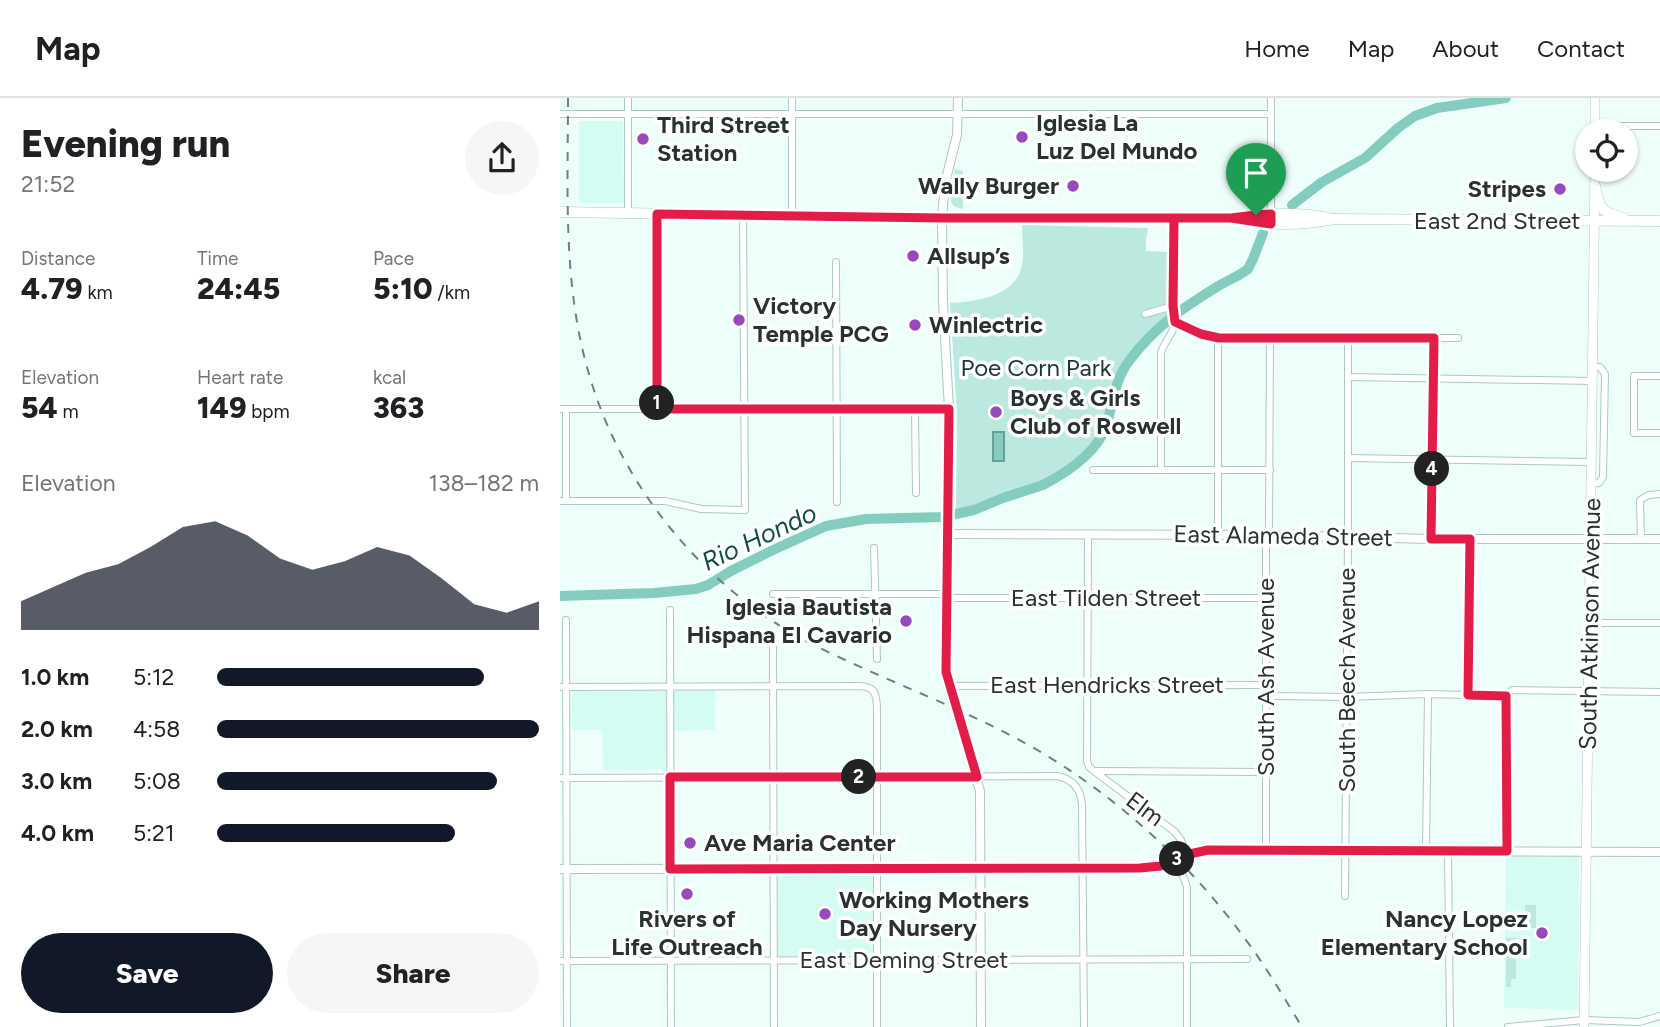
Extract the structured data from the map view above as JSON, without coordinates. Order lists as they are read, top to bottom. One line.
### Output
{"streets":{"main road":["East 2nd Street","South Atkinson Avenue"],"street":["East Alameda Street","East Tilden Street","South Ash Avenue","South Beech Avenue","East Hendricks Street","Elm","East Deming Street"]},"crossings":[["East 2nd Street","South Atkinson Avenue"],["East Alameda Street","South Atkinson Avenue"],["East Alameda Street","South Ash Avenue"],["East Alameda Street","South Beech Avenue"],["East Tilden Street","South Ash Avenue"],["South Ash Avenue","East Hendricks Street"]],"water":["Rio Hondo"],"parks":["Poe Corn Park"],"places":["Iglesia La Luz Del Mundo","Third Street Station","Wally Burger","Stripes","Allsup’s","Victory Temple PCG","Winlectric","Boys & Girls Club of Roswell","Iglesia Bautista Hispana El Cavario","Ave Maria Center","Rivers of Life Outreach","Working Mothers Day Nursery","Nancy Lopez Elementary School"],"page":{"header":"Map","nav":["Home","Map","About","Contact"],"heading":["Evening run","21:52"],"stats":[["Distance","4.79 km"],["Time","24:45"],["Pace","5:10 /km"],["Elevation","54 m"],["Heart rate","149 bpm"],["kcal","363"]],"pins":["1","4","2","3"],"chart":["Elevation","138–182 m"],"list":[{"name":"1.0 km","note":"5:12"},{"name":"2.0 km","note":"4:58"},{"name":"3.0 km","note":"5:08"},{"name":"4.0 km","note":"5:21"}],"buttons":["Save","Share"]}}
